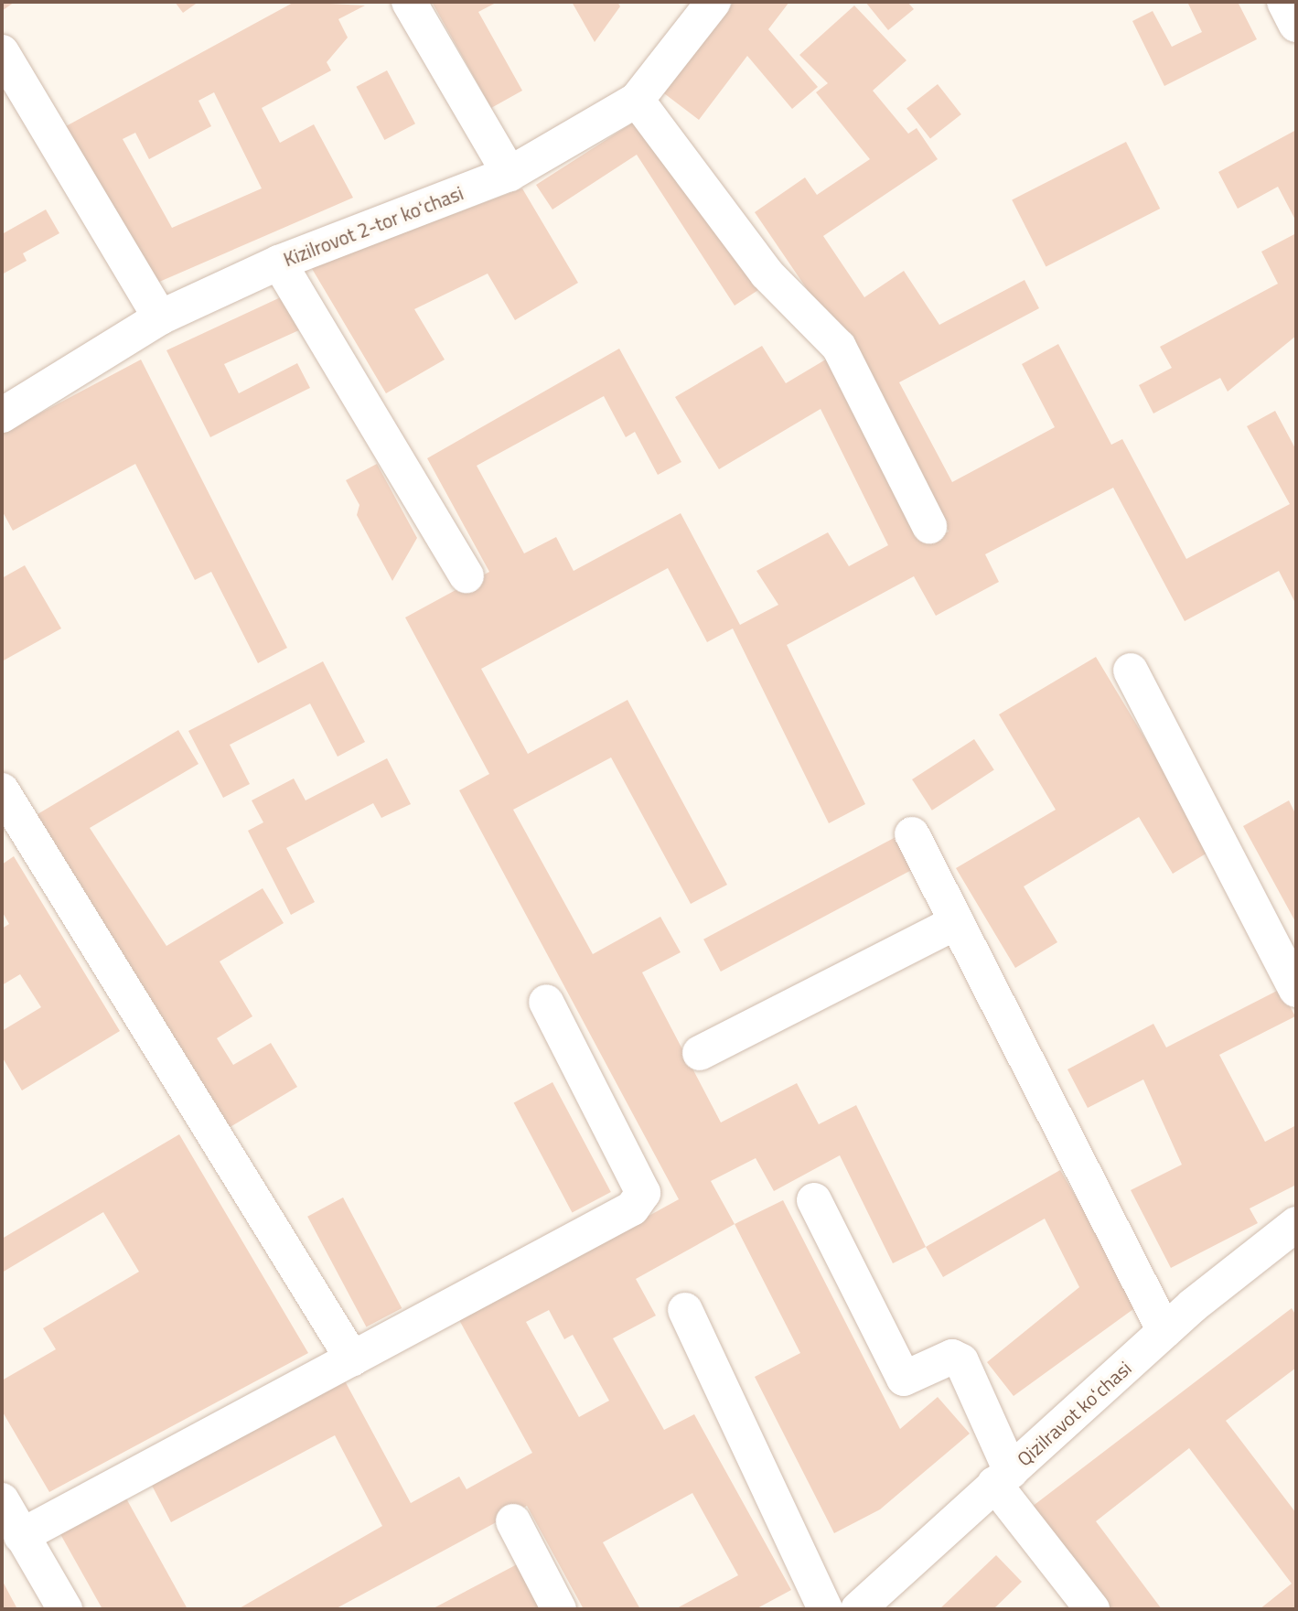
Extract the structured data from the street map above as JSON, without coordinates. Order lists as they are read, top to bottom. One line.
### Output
{"streets":{"street":["Kizilrovot 2-tor koʻchasi","Qizilravot koʻchasi"]}}
